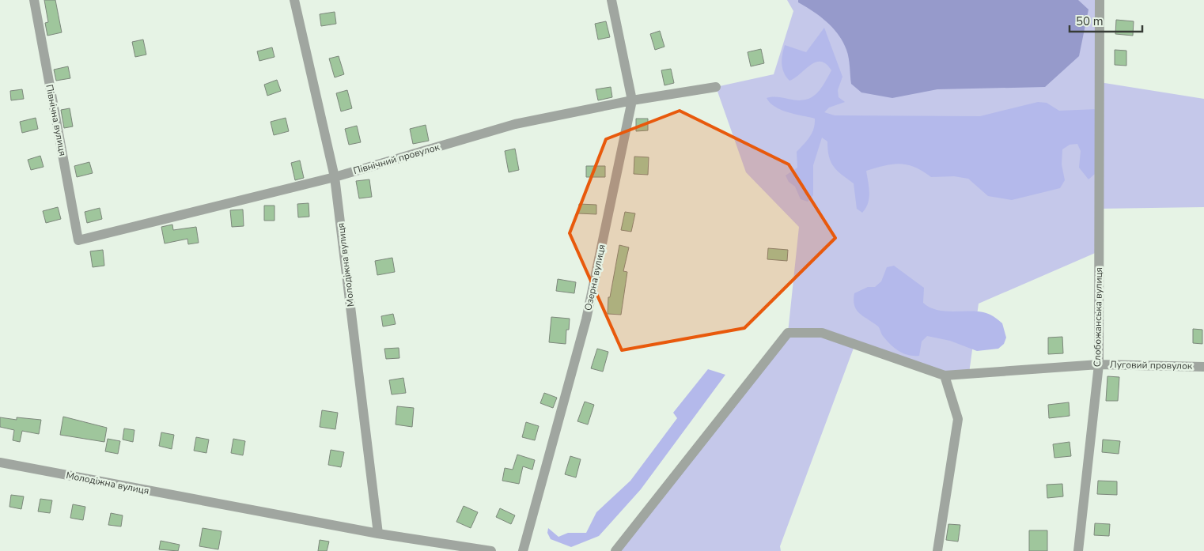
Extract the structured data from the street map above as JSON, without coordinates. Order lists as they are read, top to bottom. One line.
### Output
{"streets":{"street":["Північна вулиця","Північний провулок","Молодіжна вулиця","Озерна вулиця","Слобожанська вулиця","Луговий провулок"]},"crossings":[["Північна вулиця","Північний провулок"],["Північний провулок","Молодіжна вулиця"],["Північний провулок","Озерна вулиця"],["Слобожанська вулиця","Луговий провулок"]],"scale_bar":"50 m"}
